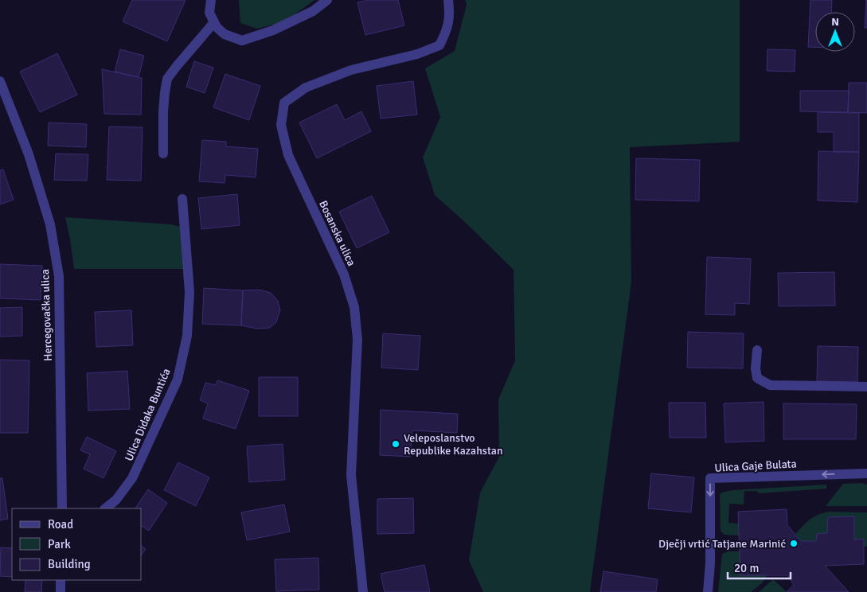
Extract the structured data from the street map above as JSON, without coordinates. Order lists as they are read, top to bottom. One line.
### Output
{"streets":{"street":["Bosanska ulica","Hercegovačka ulica","Ulica Didaka Buntića","Ulica Gaje Bulata"]},"places":["Veleposlanstvo Republike Kazahstan","Dječji vrtić Tatjane Marinić"],"legend":["Road","Park","Building"],"scale_bar":"20 m","north":"top"}
